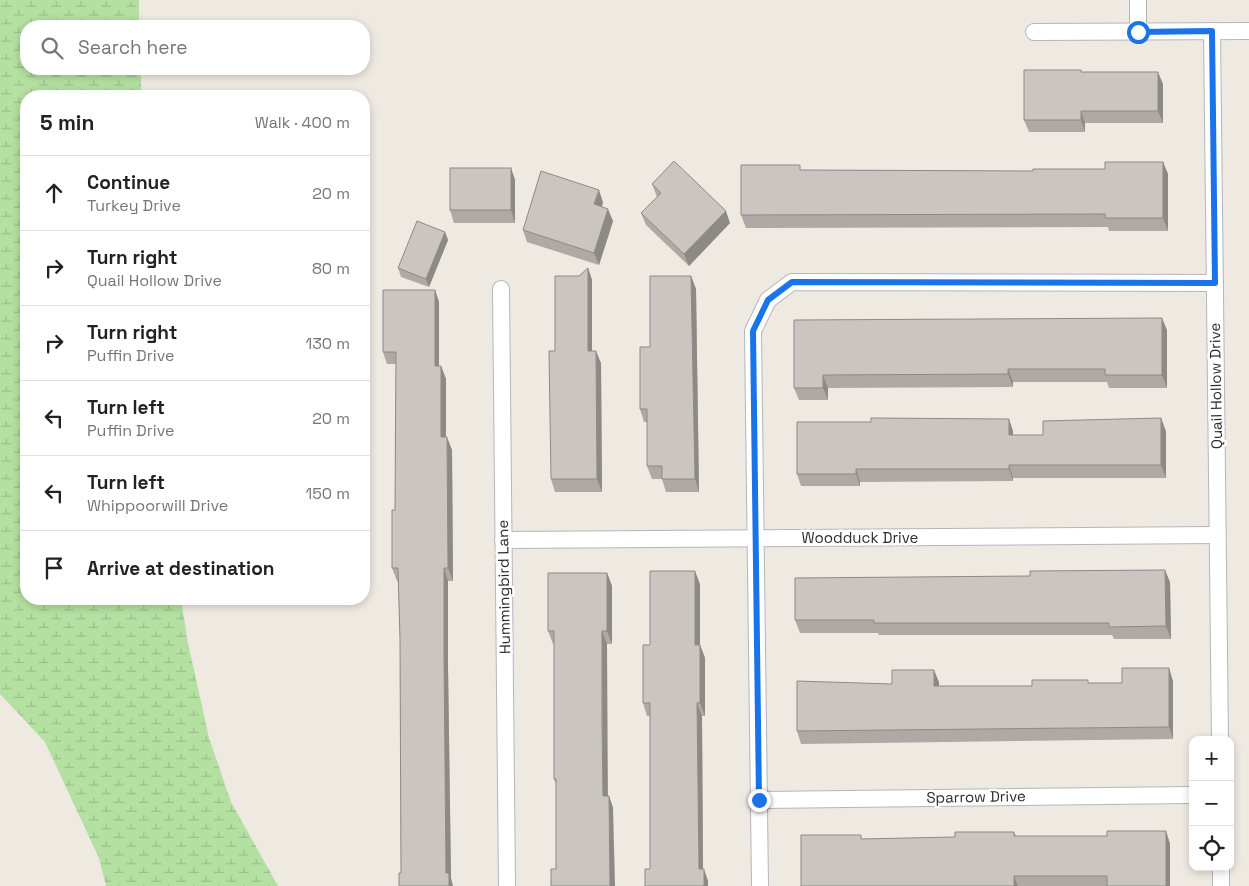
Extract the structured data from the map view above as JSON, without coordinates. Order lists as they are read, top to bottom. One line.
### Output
{"streets":{"street":["Quail Hollow Drive","Woodduck Drive","Hummingbird Lane","Sparrow Drive"]},"crossings":[["Quail Hollow Drive","Woodduck Drive"],["Woodduck Drive","Hummingbird Lane"]],"page":{"search":"Search here","heading":["5 min","Walk · 400 m"],"list":[["Continue","Turkey Drive","20 m"],["Turn right","Quail Hollow Drive","80 m"],["Turn right","Puffin Drive","130 m"],["Turn left","Puffin Drive","20 m"],["Turn left","Whippoorwill Drive","150 m"],"Arrive at destination"],"map_buttons":["+","−"]}}
